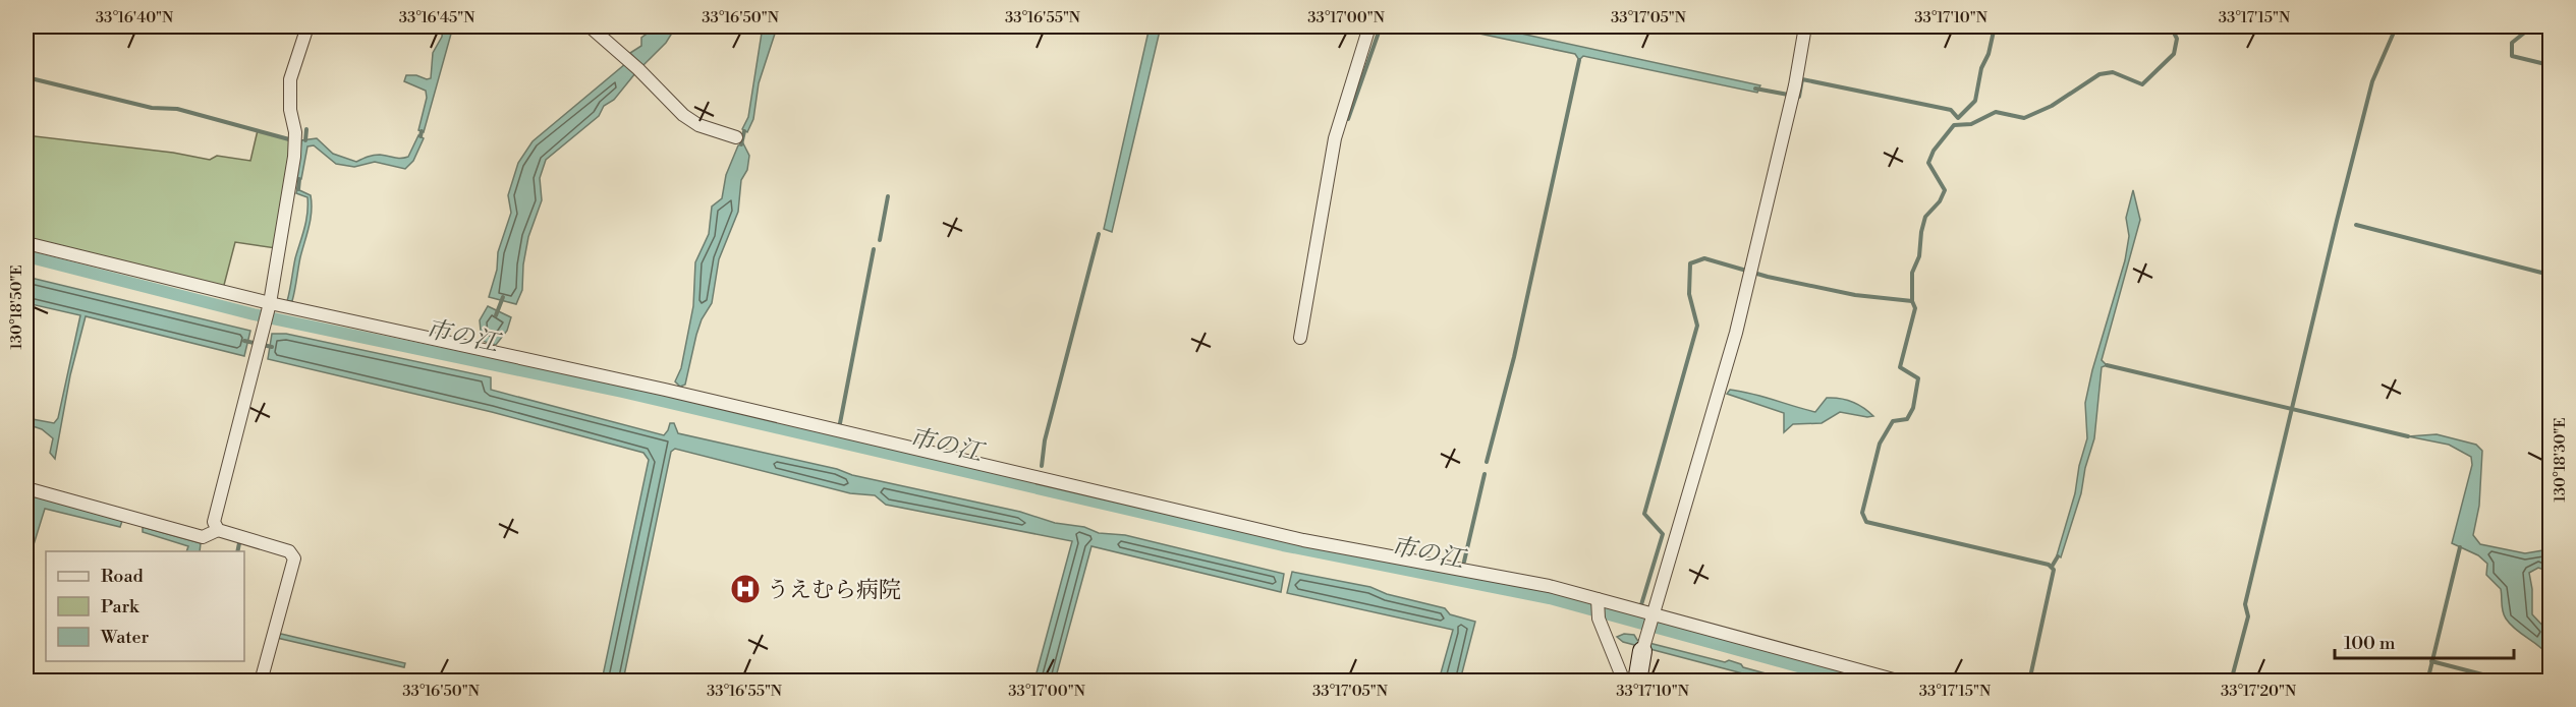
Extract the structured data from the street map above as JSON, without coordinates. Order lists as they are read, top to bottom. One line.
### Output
{"water":["市の江"],"places":{"hospital":["うえむら病院"]},"legend":["Road","Park","Water"],"scale_bar":"100 m","coordinates":["33°16'40\"N","33°16'45\"N","33°16'50\"N","33°16'55\"N","33°17'00\"N","33°17'05\"N","33°17'10\"N","33°17'15\"N","130°18'50\"E","130°18'30\"E","33°17'20\"N"]}
